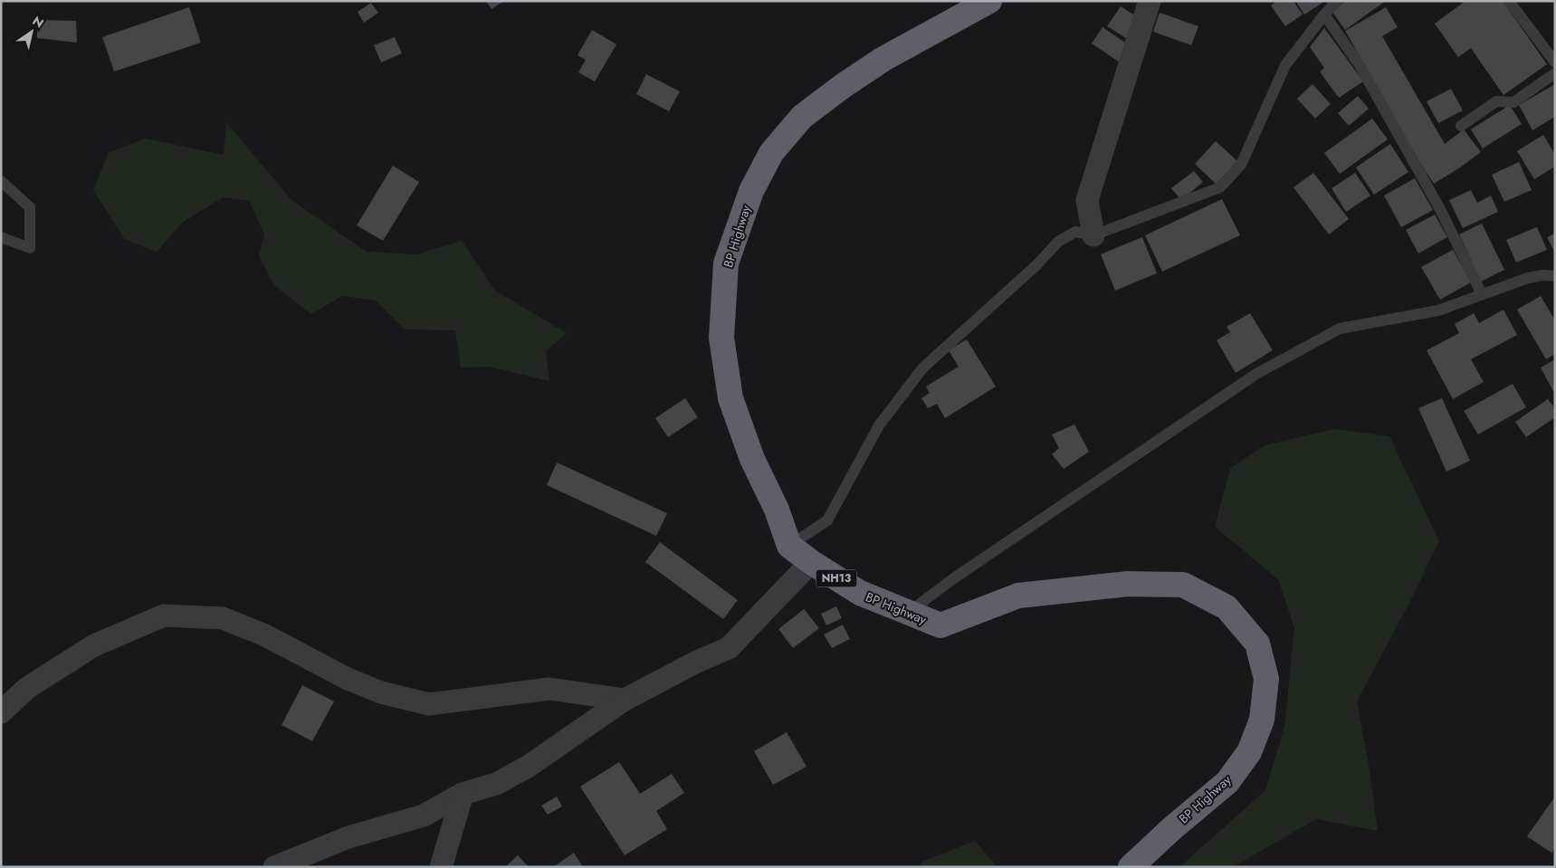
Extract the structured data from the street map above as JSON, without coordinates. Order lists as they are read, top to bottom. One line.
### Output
{"streets":{"highway":["BP Highway","NH13"]},"north":"top right"}
